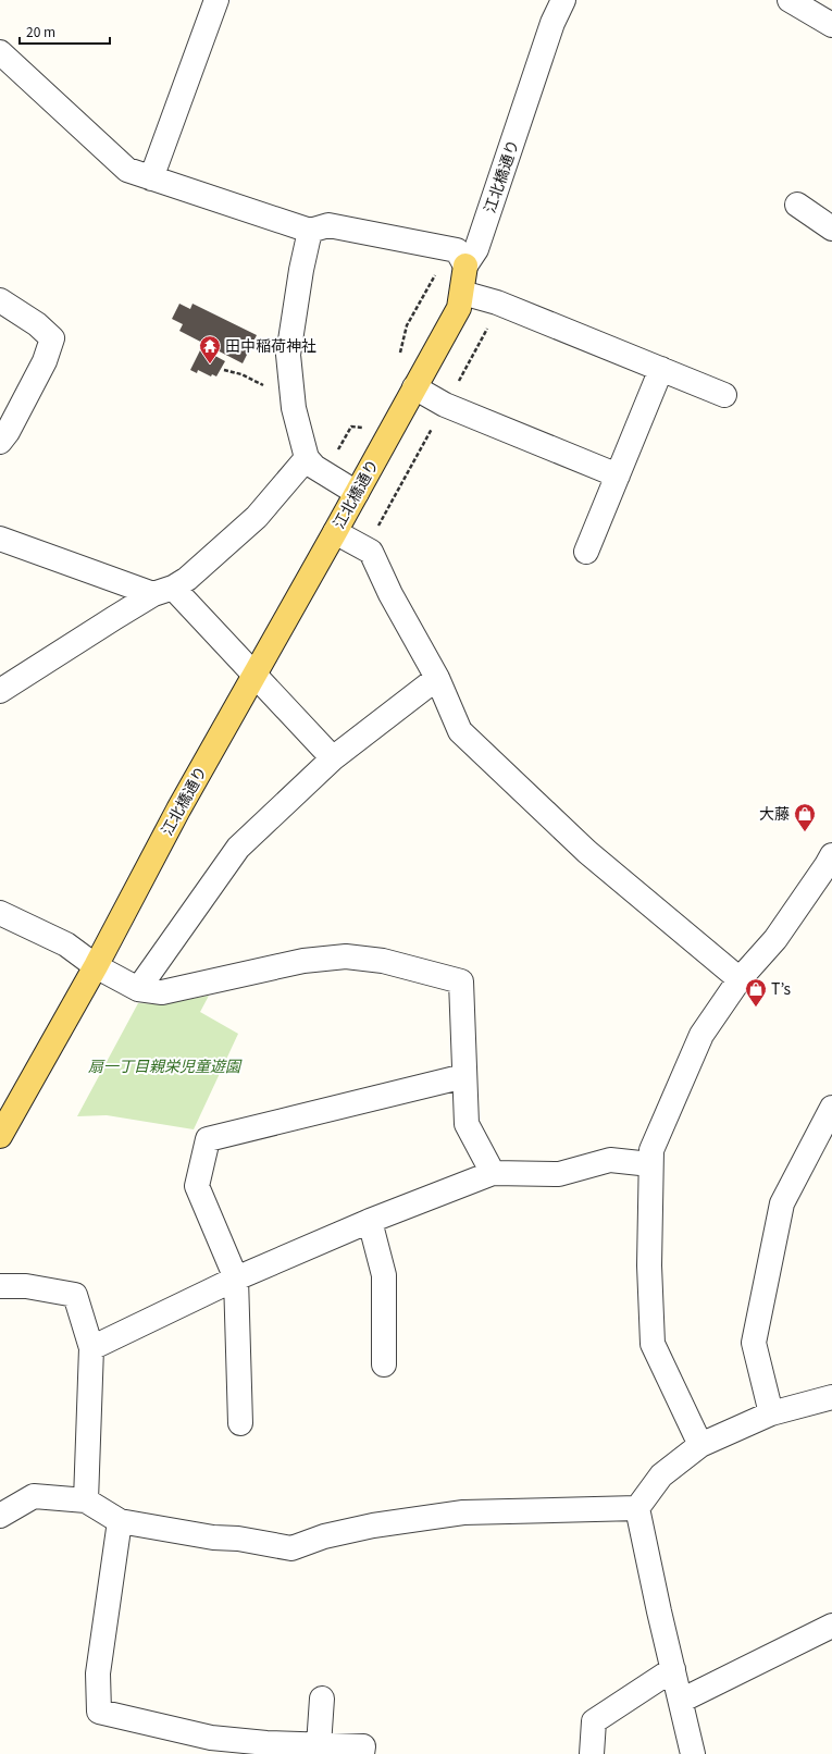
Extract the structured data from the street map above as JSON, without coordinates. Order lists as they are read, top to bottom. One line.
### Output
{"streets":{"main road":["江北橋通り"]},"parks":["扇一丁目親栄児童遊園"],"places":{"temple":["田中稲荷神社"],"shop":["大藤","T’s"]},"scale_bar":"20 m"}
